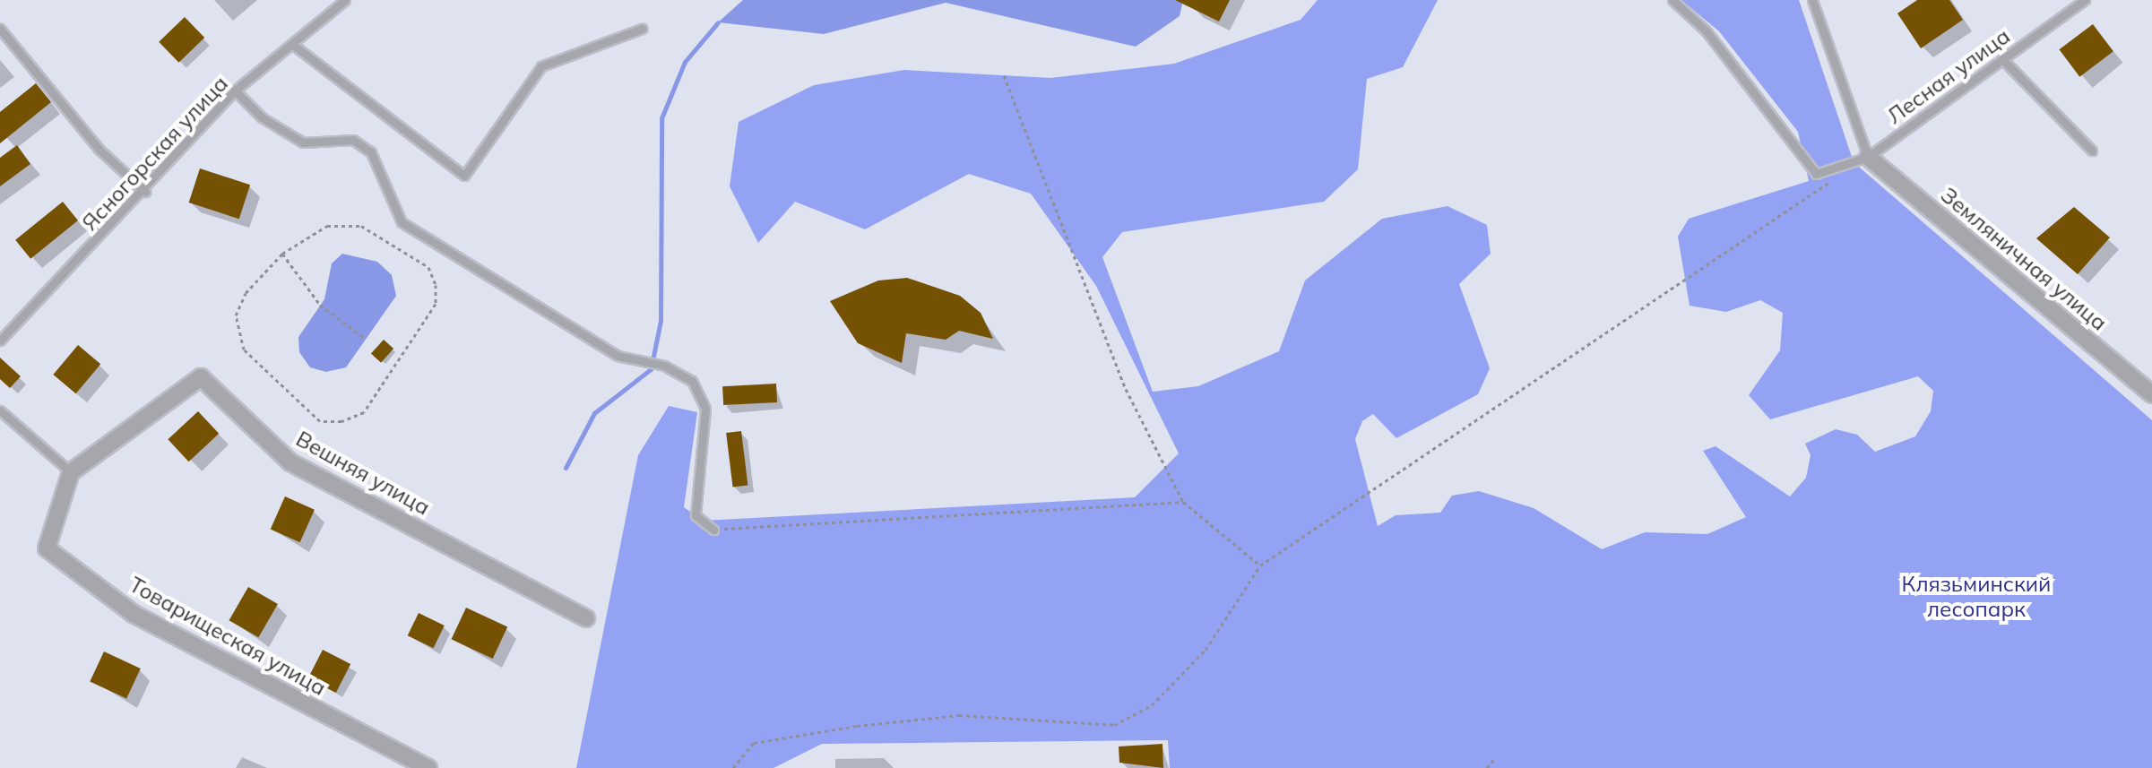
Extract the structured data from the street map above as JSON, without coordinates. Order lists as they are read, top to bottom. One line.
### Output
{"streets":{"street":["Земляничная улица","Вешняя улица","Товарищеская улица"],"lane":["Лесная улица","Ясногорская улица"]},"crossings":[["Лесная улица","Земляничная улица"],["Вешняя улица","Товарищеская улица"]],"parks":["Клязьминский лесопарк"]}
